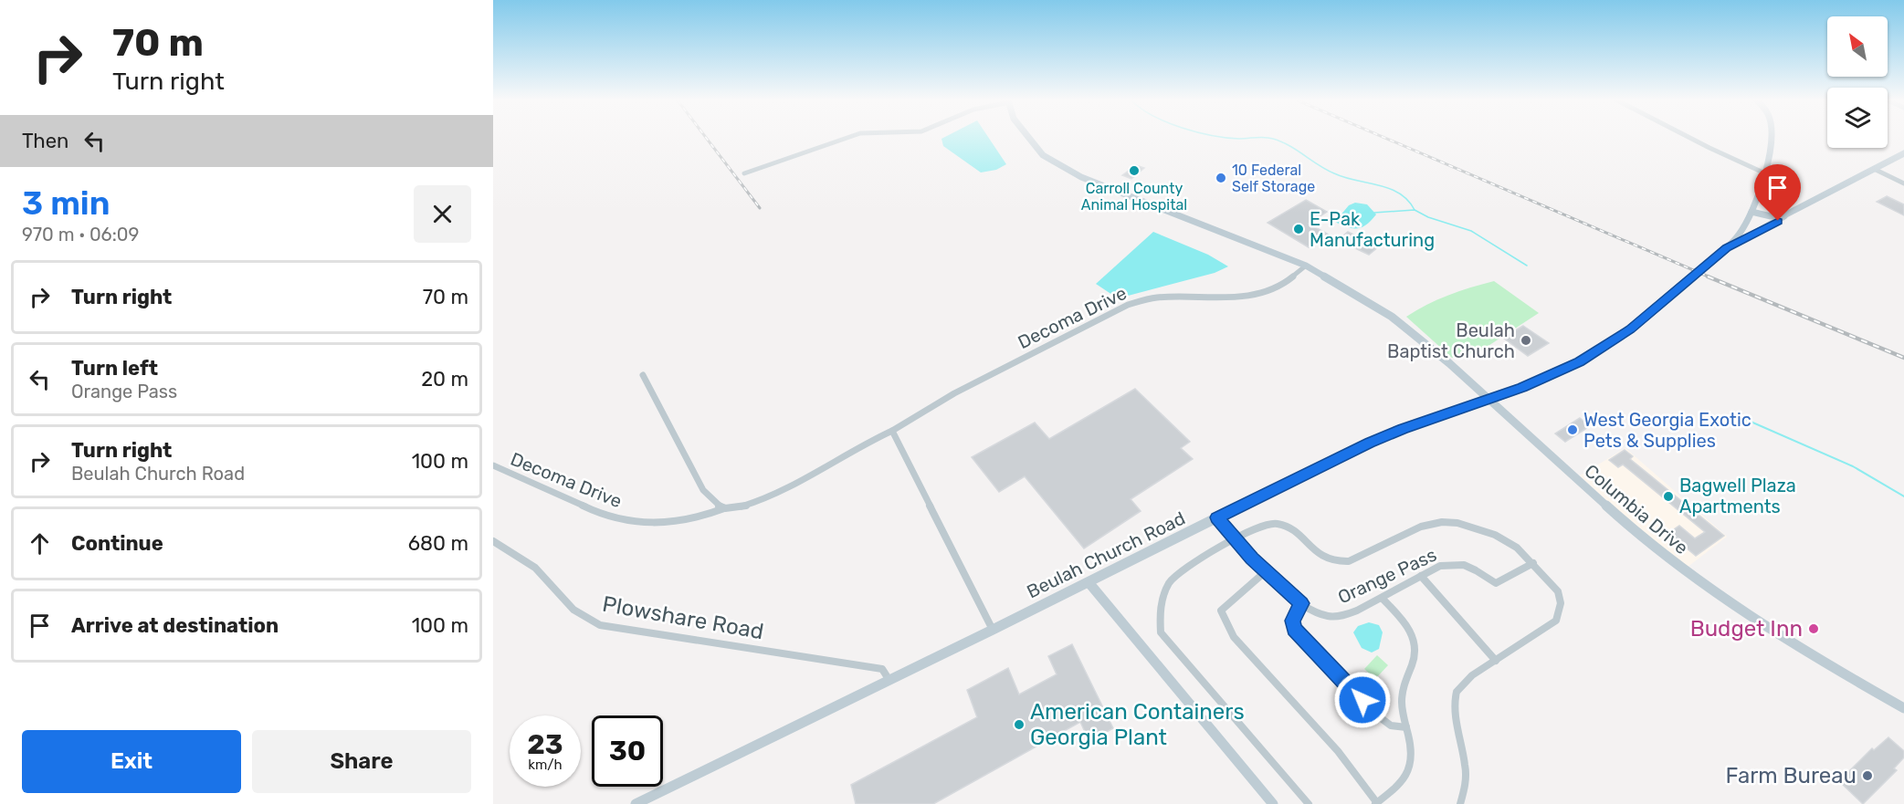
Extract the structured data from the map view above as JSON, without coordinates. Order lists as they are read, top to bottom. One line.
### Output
{"streets":{"street":["Decoma Drive","Columbia Drive","Beulah Church Road","Orange Pass","Plowshare Road"]},"crossings":[["Decoma Drive","Columbia Drive"],["Columbia Drive","Beulah Church Road"],["Beulah Church Road","Orange Pass"],["Beulah Church Road","Plowshare Road"]],"places":["Carroll County Animal Hospital","10 Federal Self Storage","E-Pak Manufacturing","Beulah Baptist Church","West Georgia Exotic Pets & Supplies","Bagwell Plaza Apartments","Budget Inn","American Containers Georgia Plant","Farm Bureau"],"north":"top left","page":{"turn":["70 m","Turn right"],"then":"Then","heading":["3 min","970 m · 06:09"],"list":[{"name":"Turn right","value":"70 m"},{"name":"Turn left","note":"Orange Pass","value":"20 m"},{"name":"Turn right","note":"Beulah Church Road","value":"100 m"},{"name":"Continue","value":"680 m"},{"name":"Arrive at destination","value":"100 m"}],"speed":"23 km/h","limit":"30","buttons":["Exit","Share"]}}
